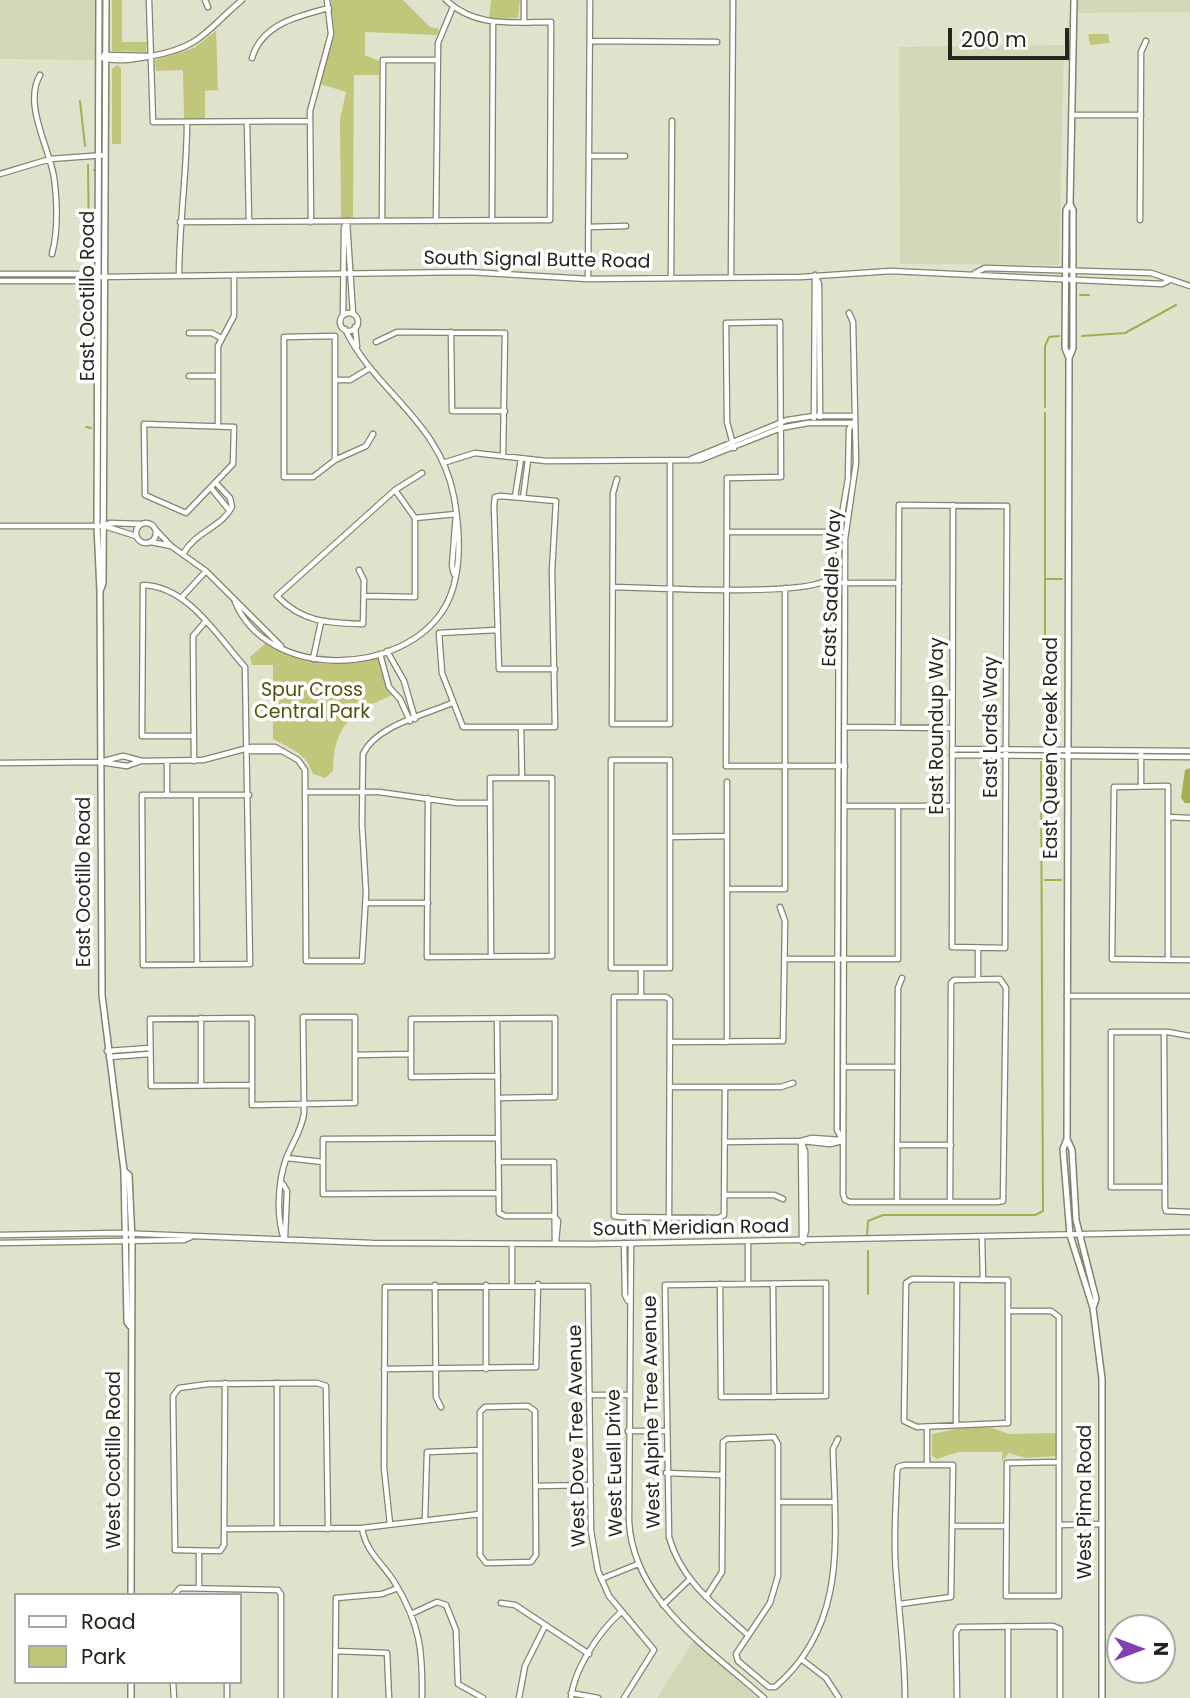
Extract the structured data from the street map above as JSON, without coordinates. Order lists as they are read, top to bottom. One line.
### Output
{"streets":{"main road":["East Ocotillo Road","East Queen Creek Road","West Ocotillo Road","West Pima Road"],"street":["South Signal Butte Road","East Saddle Way","East Roundup Way","East Lords Way","South Meridian Road","West Alpine Tree Avenue","West Dove Tree Avenue","West Euell Drive"]},"crossings":[["South Signal Butte Road","East Ocotillo Road"],["South Signal Butte Road","East Queen Creek Road"],["East Ocotillo Road","West Ocotillo Road"],["East Roundup Way","East Lords Way"],["East Queen Creek Road","South Meridian Road"],["East Queen Creek Road","West Pima Road"],["South Meridian Road","West Ocotillo Road"],["South Meridian Road","West Euell Drive"],["South Meridian Road","West Pima Road"]],"parks":["Spur Cross Central Park"],"legend":["Road","Park"],"scale_bar":"200 m","north":"right"}
